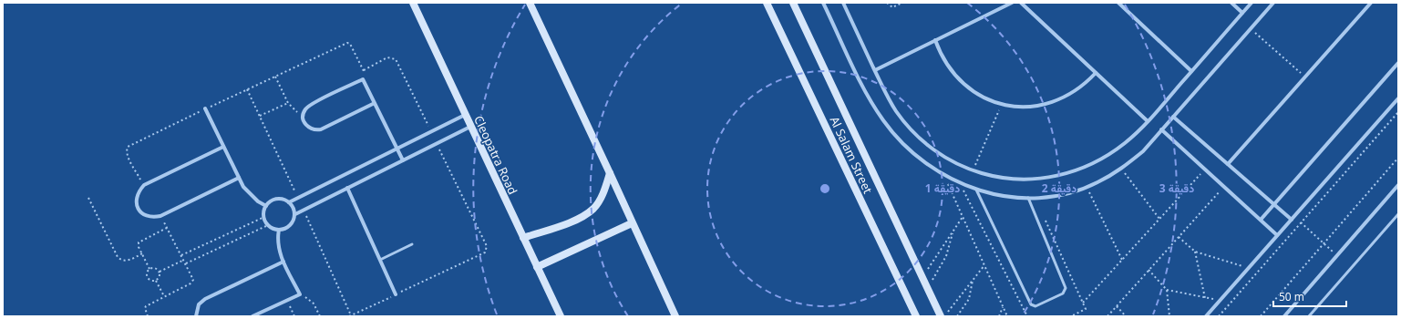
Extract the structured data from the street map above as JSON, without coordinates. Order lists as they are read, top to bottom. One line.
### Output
{"streets":{"main road":["Cleopatra Road","Al Salam Street"]},"scale_bar":"50 m","rings":["1 دقيقة","2 دقيقة","3 دقيقة"]}
